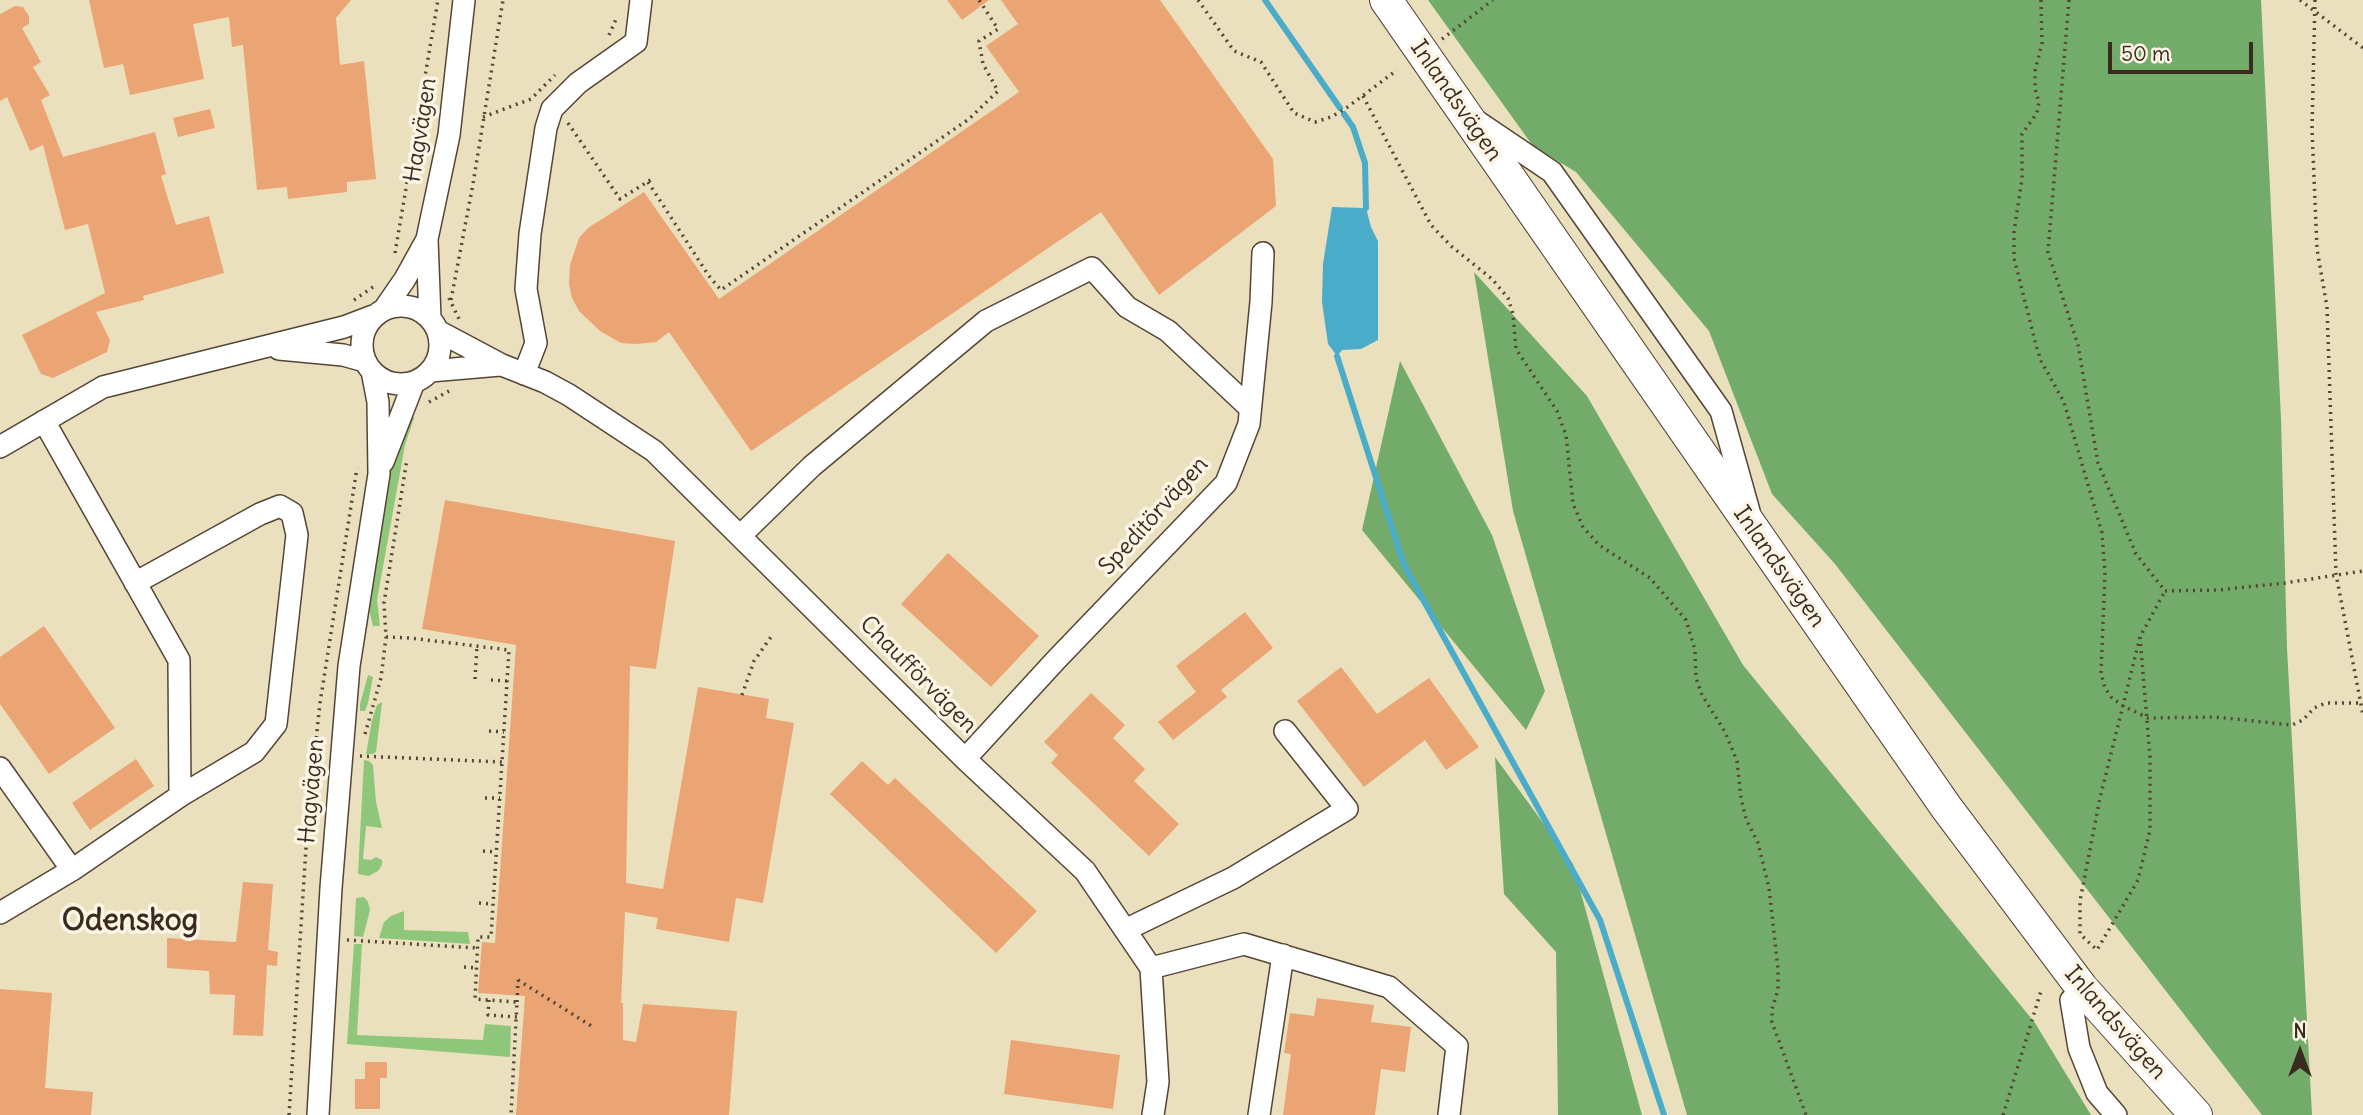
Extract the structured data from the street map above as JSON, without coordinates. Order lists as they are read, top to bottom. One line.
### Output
{"streets":{"highway":["Inlandsvägen"],"street":["Hagvägen","Speditörvägen","Chaufförvägen"]},"crossings":[["Hagvägen","Chaufförvägen"],["Speditörvägen","Chaufförvägen"]],"districts":["Odenskog"],"scale_bar":"50 m","north":"top"}
